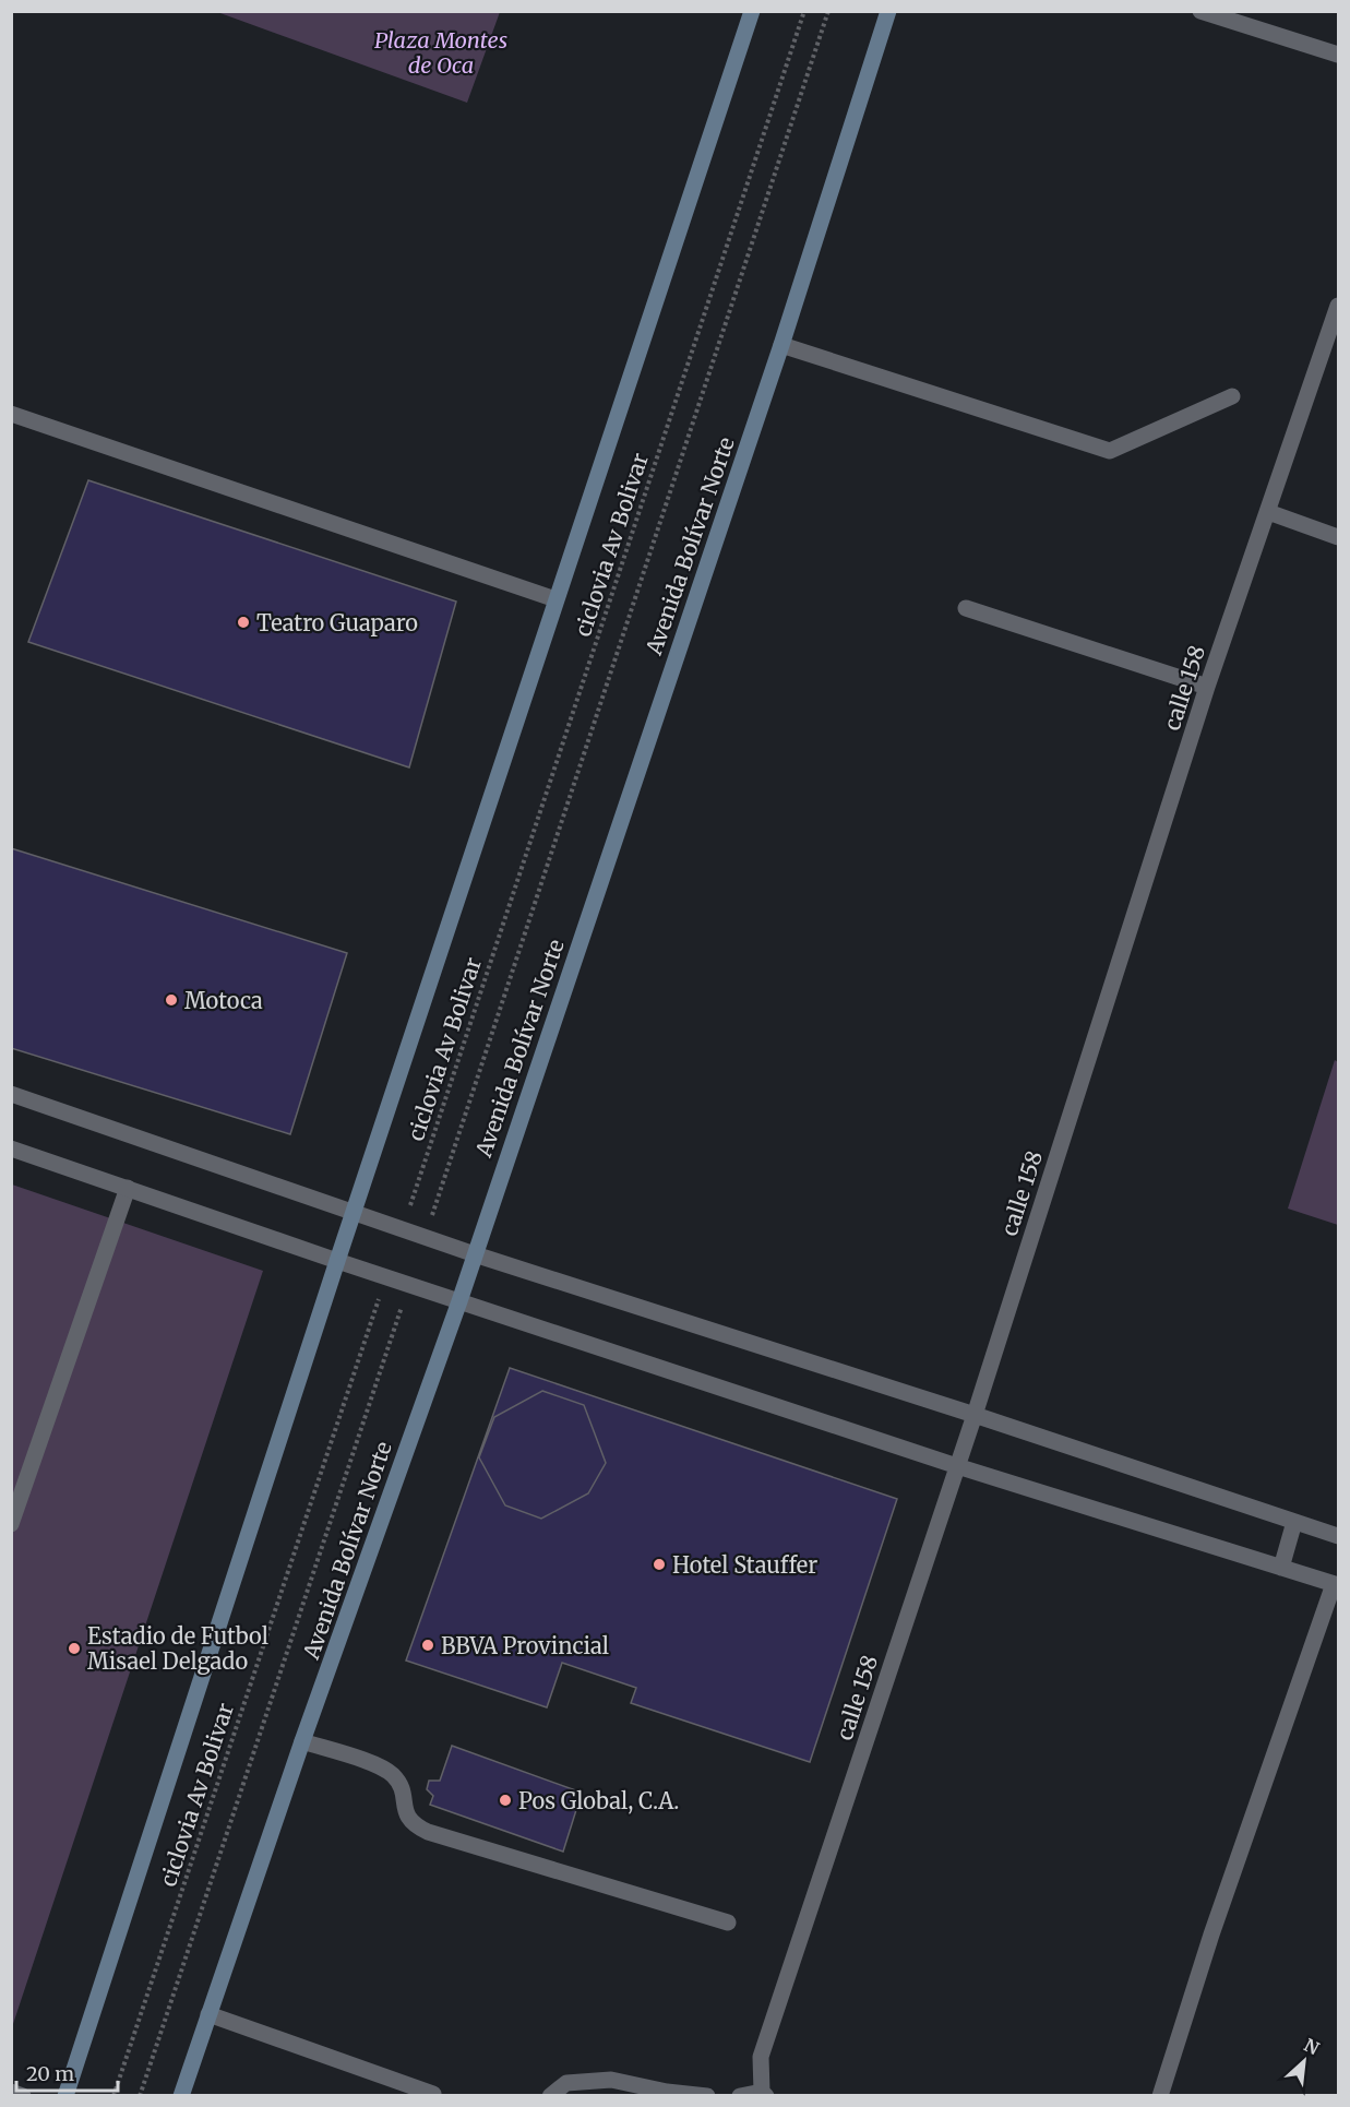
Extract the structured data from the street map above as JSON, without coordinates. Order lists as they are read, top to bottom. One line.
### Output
{"streets":{"main road":["Avenida Bolívar Norte"],"street":["calle 158"],"path":["ciclovia Av Bolivar"]},"parks":["Plaza Montes de Oca"],"places":["Teatro Guaparo","Motoca","Hotel Stauffer","BBVA Provincial","Estadio de Futbol Misael Delgado","Pos Global, C.A."],"scale_bar":"20 m","north":"top right"}
